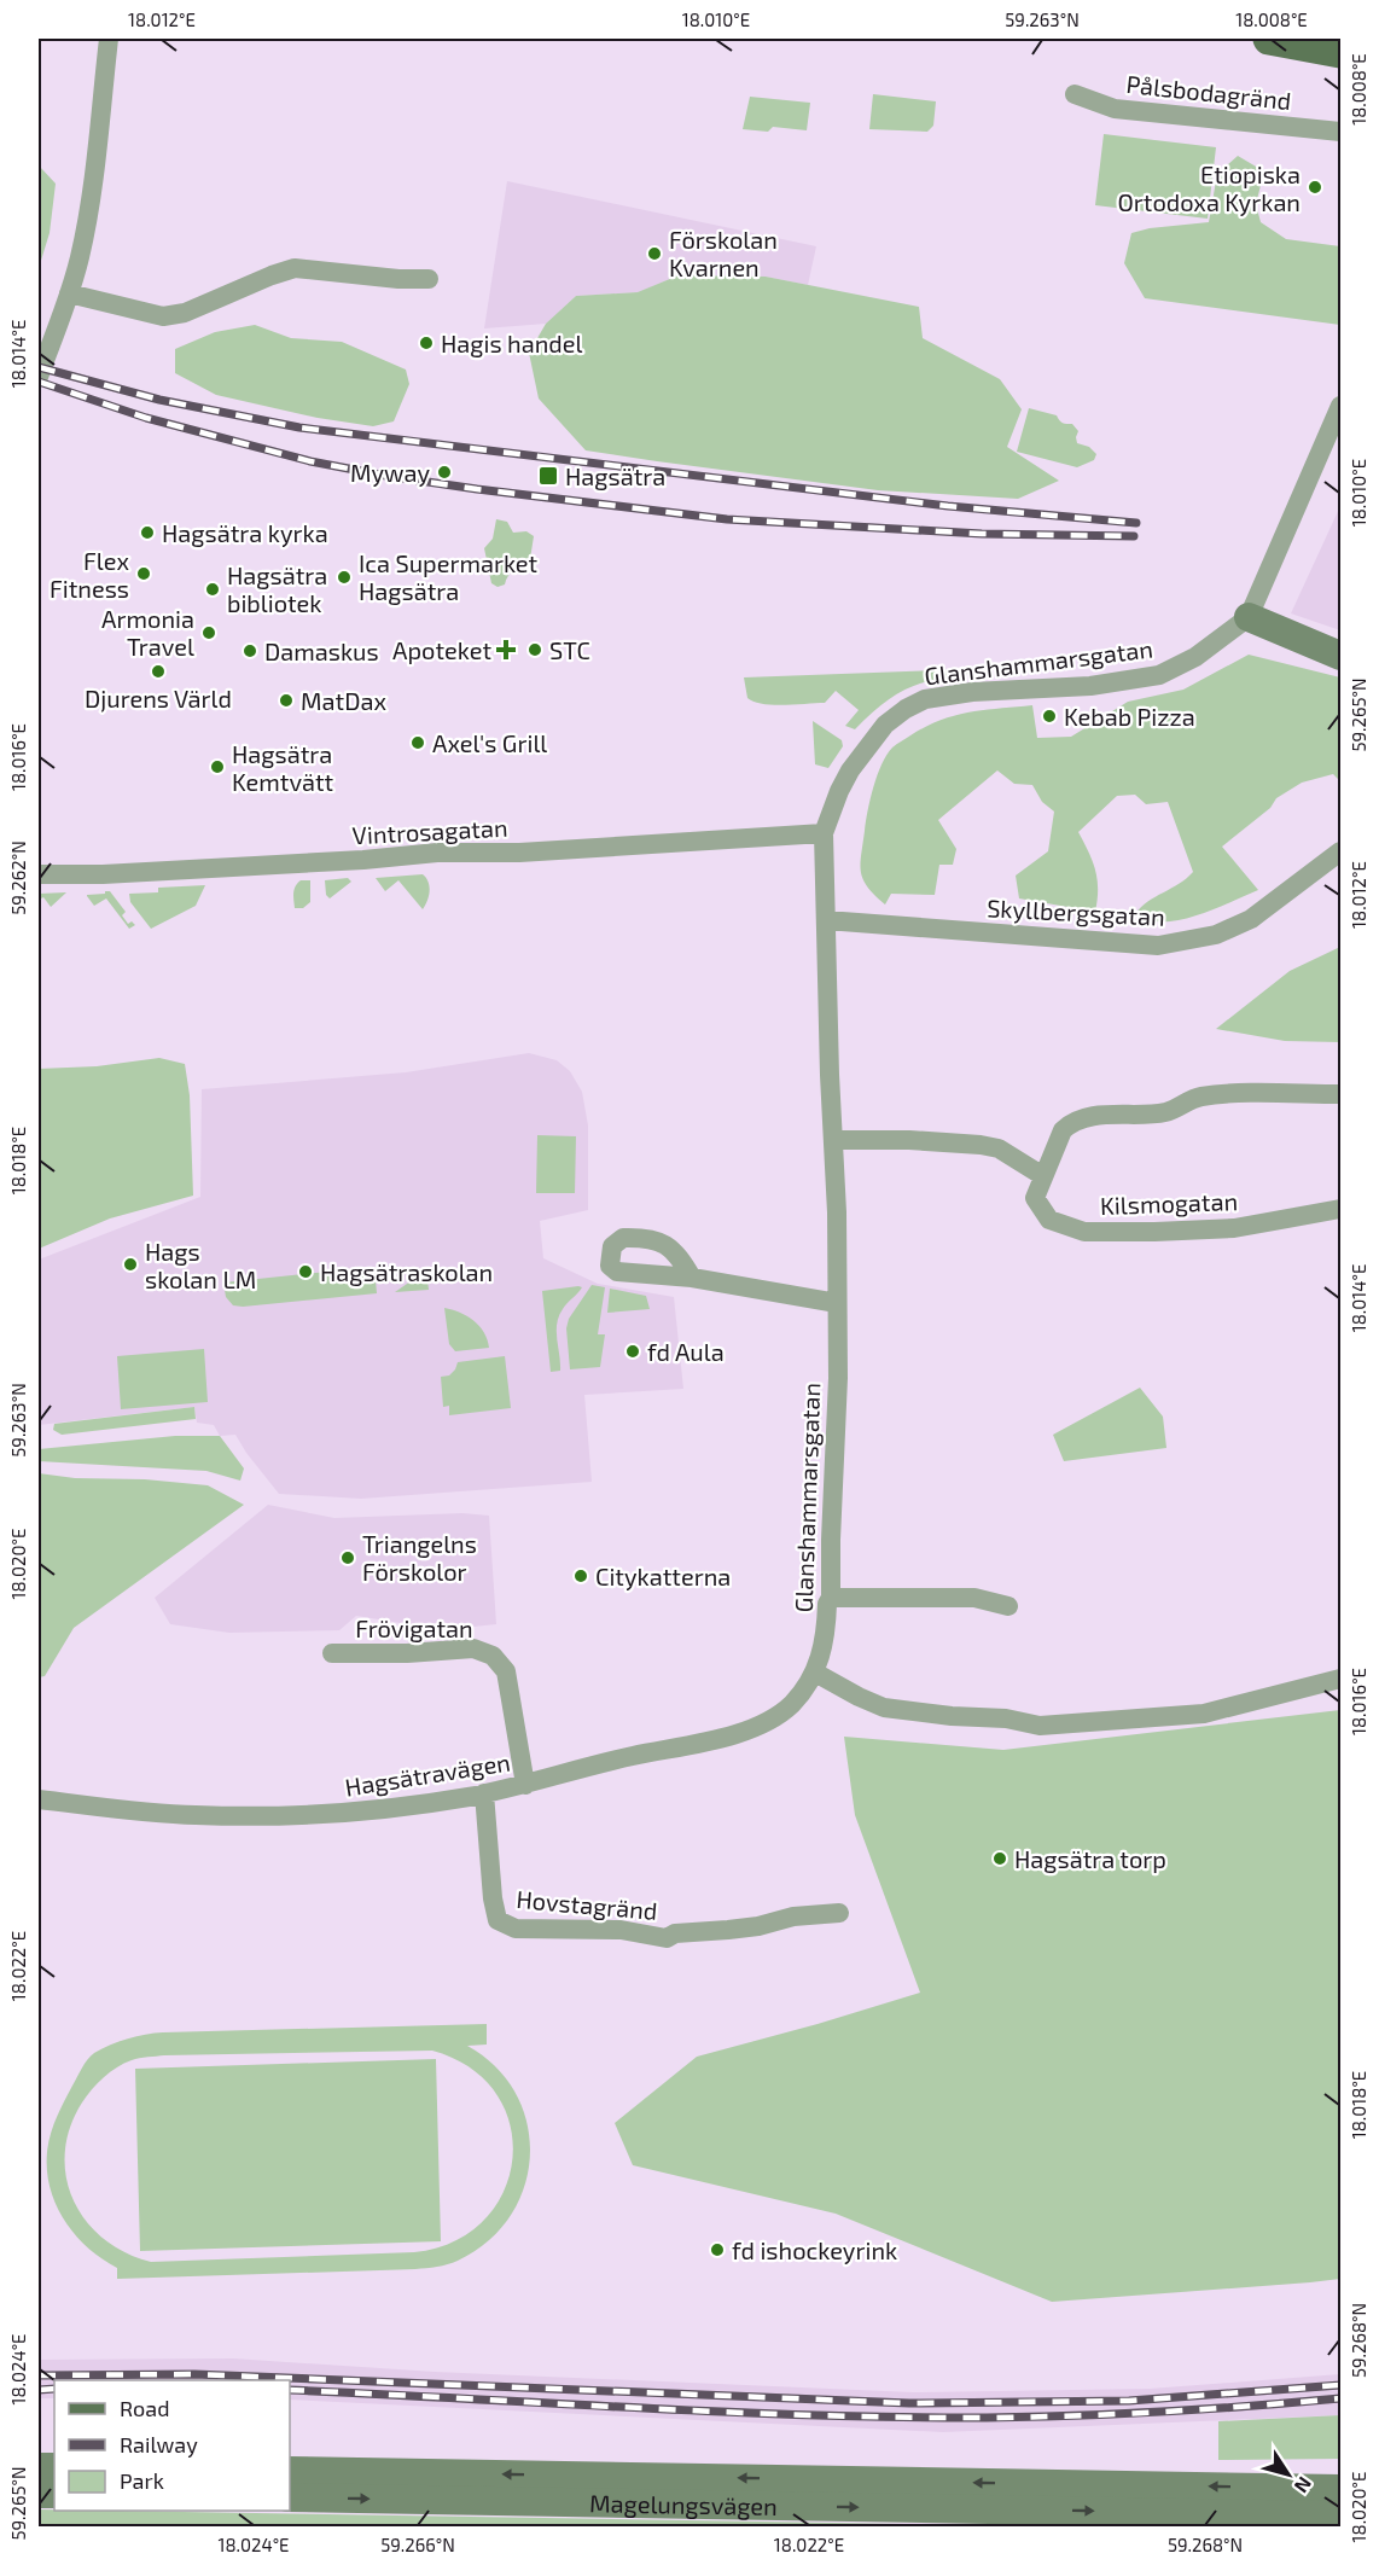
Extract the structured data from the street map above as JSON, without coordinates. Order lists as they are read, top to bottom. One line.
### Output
{"streets":{"main road":["Magelungsvägen"],"street":["Pålsbodagränd","Glanshammarsgatan","Vintrosagatan","Skyllbergsgatan","Kilsmogatan","Frövigatan","Hagsätravägen","Hovstagränd"]},"crossings":[["Glanshammarsgatan","Vintrosagatan"],["Glanshammarsgatan","Skyllbergsgatan"],["Glanshammarsgatan","Hagsätravägen"],["Frövigatan","Hagsätravägen"],["Hagsätravägen","Hovstagränd"]],"places":{"other":["Etiopiska Ortodoxa Kyrkan","Förskolan Kvarnen","Hagis handel","Myway","Hagsätra kyrka","Flex Fitness","Ica Supermarket Hagsätra","Hagsätra bibliotek","Armonia Travel","STC","Damaskus","Djurens Värld","MatDax","Kebab Pizza","Axel's Grill","Hagsätra Kemtvätt","Hags skolan LM","Hagsätraskolan","fd Aula","Triangelns Förskolor","Citykatterna","Hagsätra torp","fd ishockeyrink"],"transit":["Hagsätra"],"health":["Apoteket"]},"legend":["Road","Railway","Park"],"north":"bottom right","coordinates":["18.012°E","18.010°E","59.263°N","18.008°E","18.014°E","59.265°N","18.016°E","59.262°N","18.018°E","18.020°E","18.022°E","59.268°N","18.024°E","59.266°N"]}
